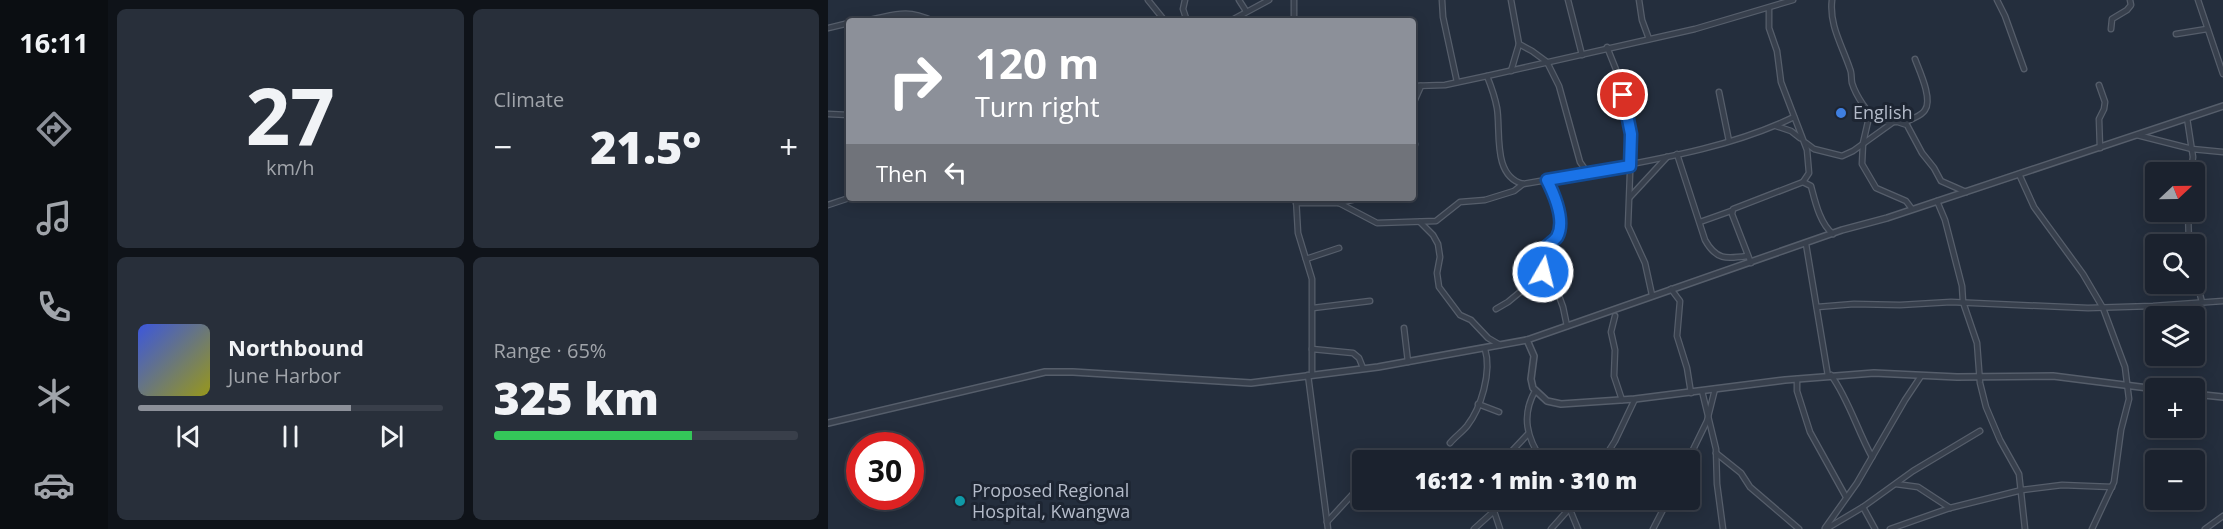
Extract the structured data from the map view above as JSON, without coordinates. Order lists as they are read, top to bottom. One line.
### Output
{"places":["English","Proposed Regional Hospital, Kwangwa"],"north":"right","page":{"tabs":"16:11","tile":[["27","km/h"],"Climate",["Range · 65%","325 km"]],"turn":["120 m","Turn right"],"heat":["−","21.5°","+"],"then":"Then","map_buttons":["+","−"],"song":["Northbound","June Harbor"],"limit":"30","trip":"16:12 · 1 min · 310 m"}}
